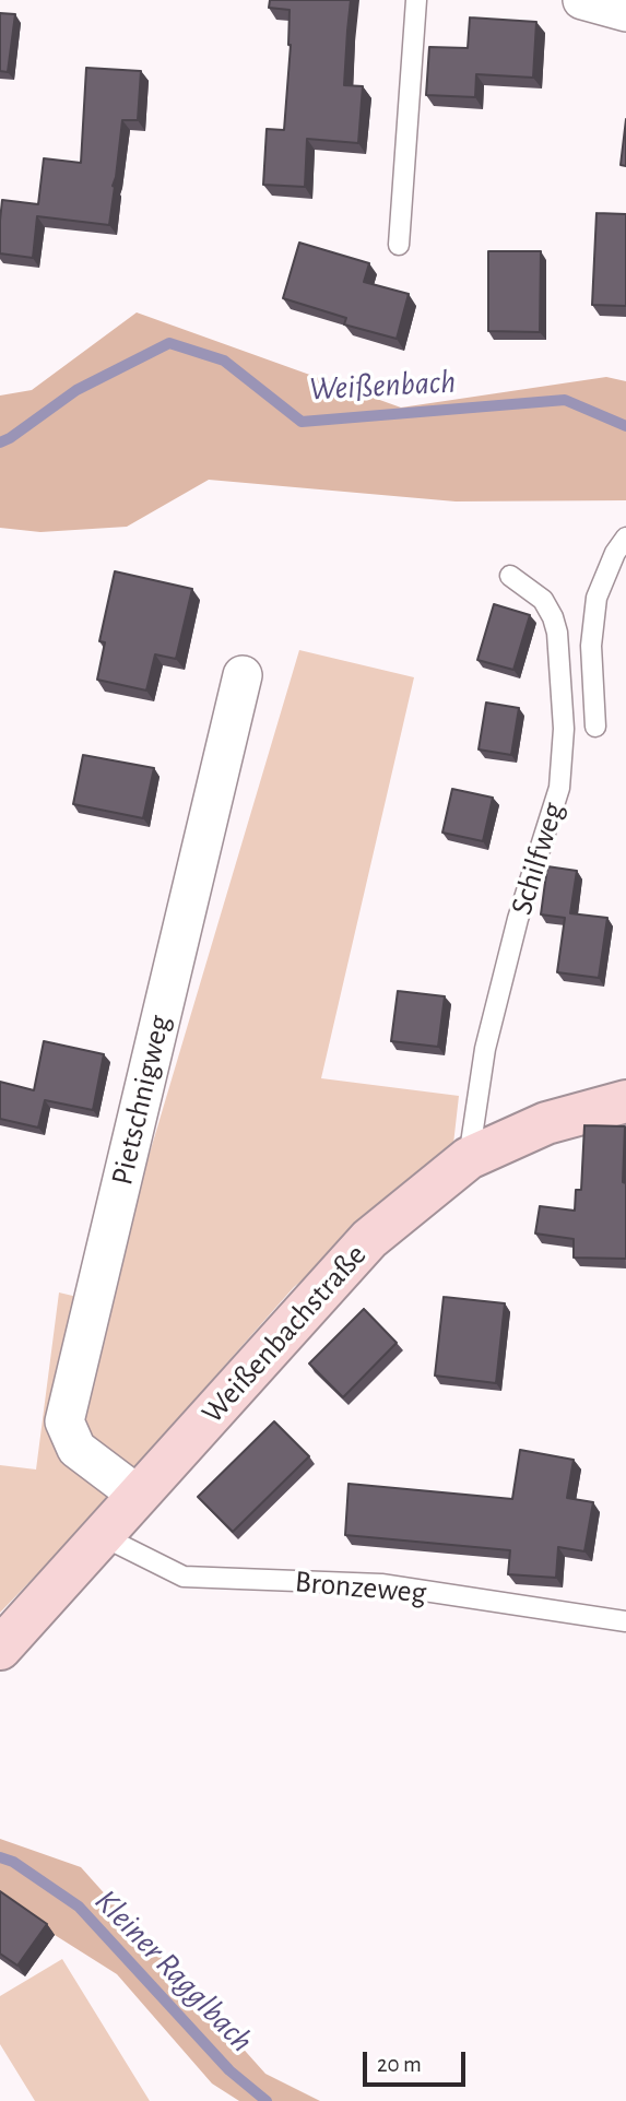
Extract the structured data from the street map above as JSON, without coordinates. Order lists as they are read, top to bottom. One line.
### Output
{"streets":{"main road":["Weißenbachstraße"],"street":["Pietschnigweg"],"lane":["Schilfweg","Bronzeweg"]},"crossings":[["Schilfweg","Weißenbachstraße"],["Pietschnigweg","Weißenbachstraße"],["Weißenbachstraße","Bronzeweg"]],"water":["Weißenbach","Kleiner Ragglbach"],"scale_bar":"20 m"}
